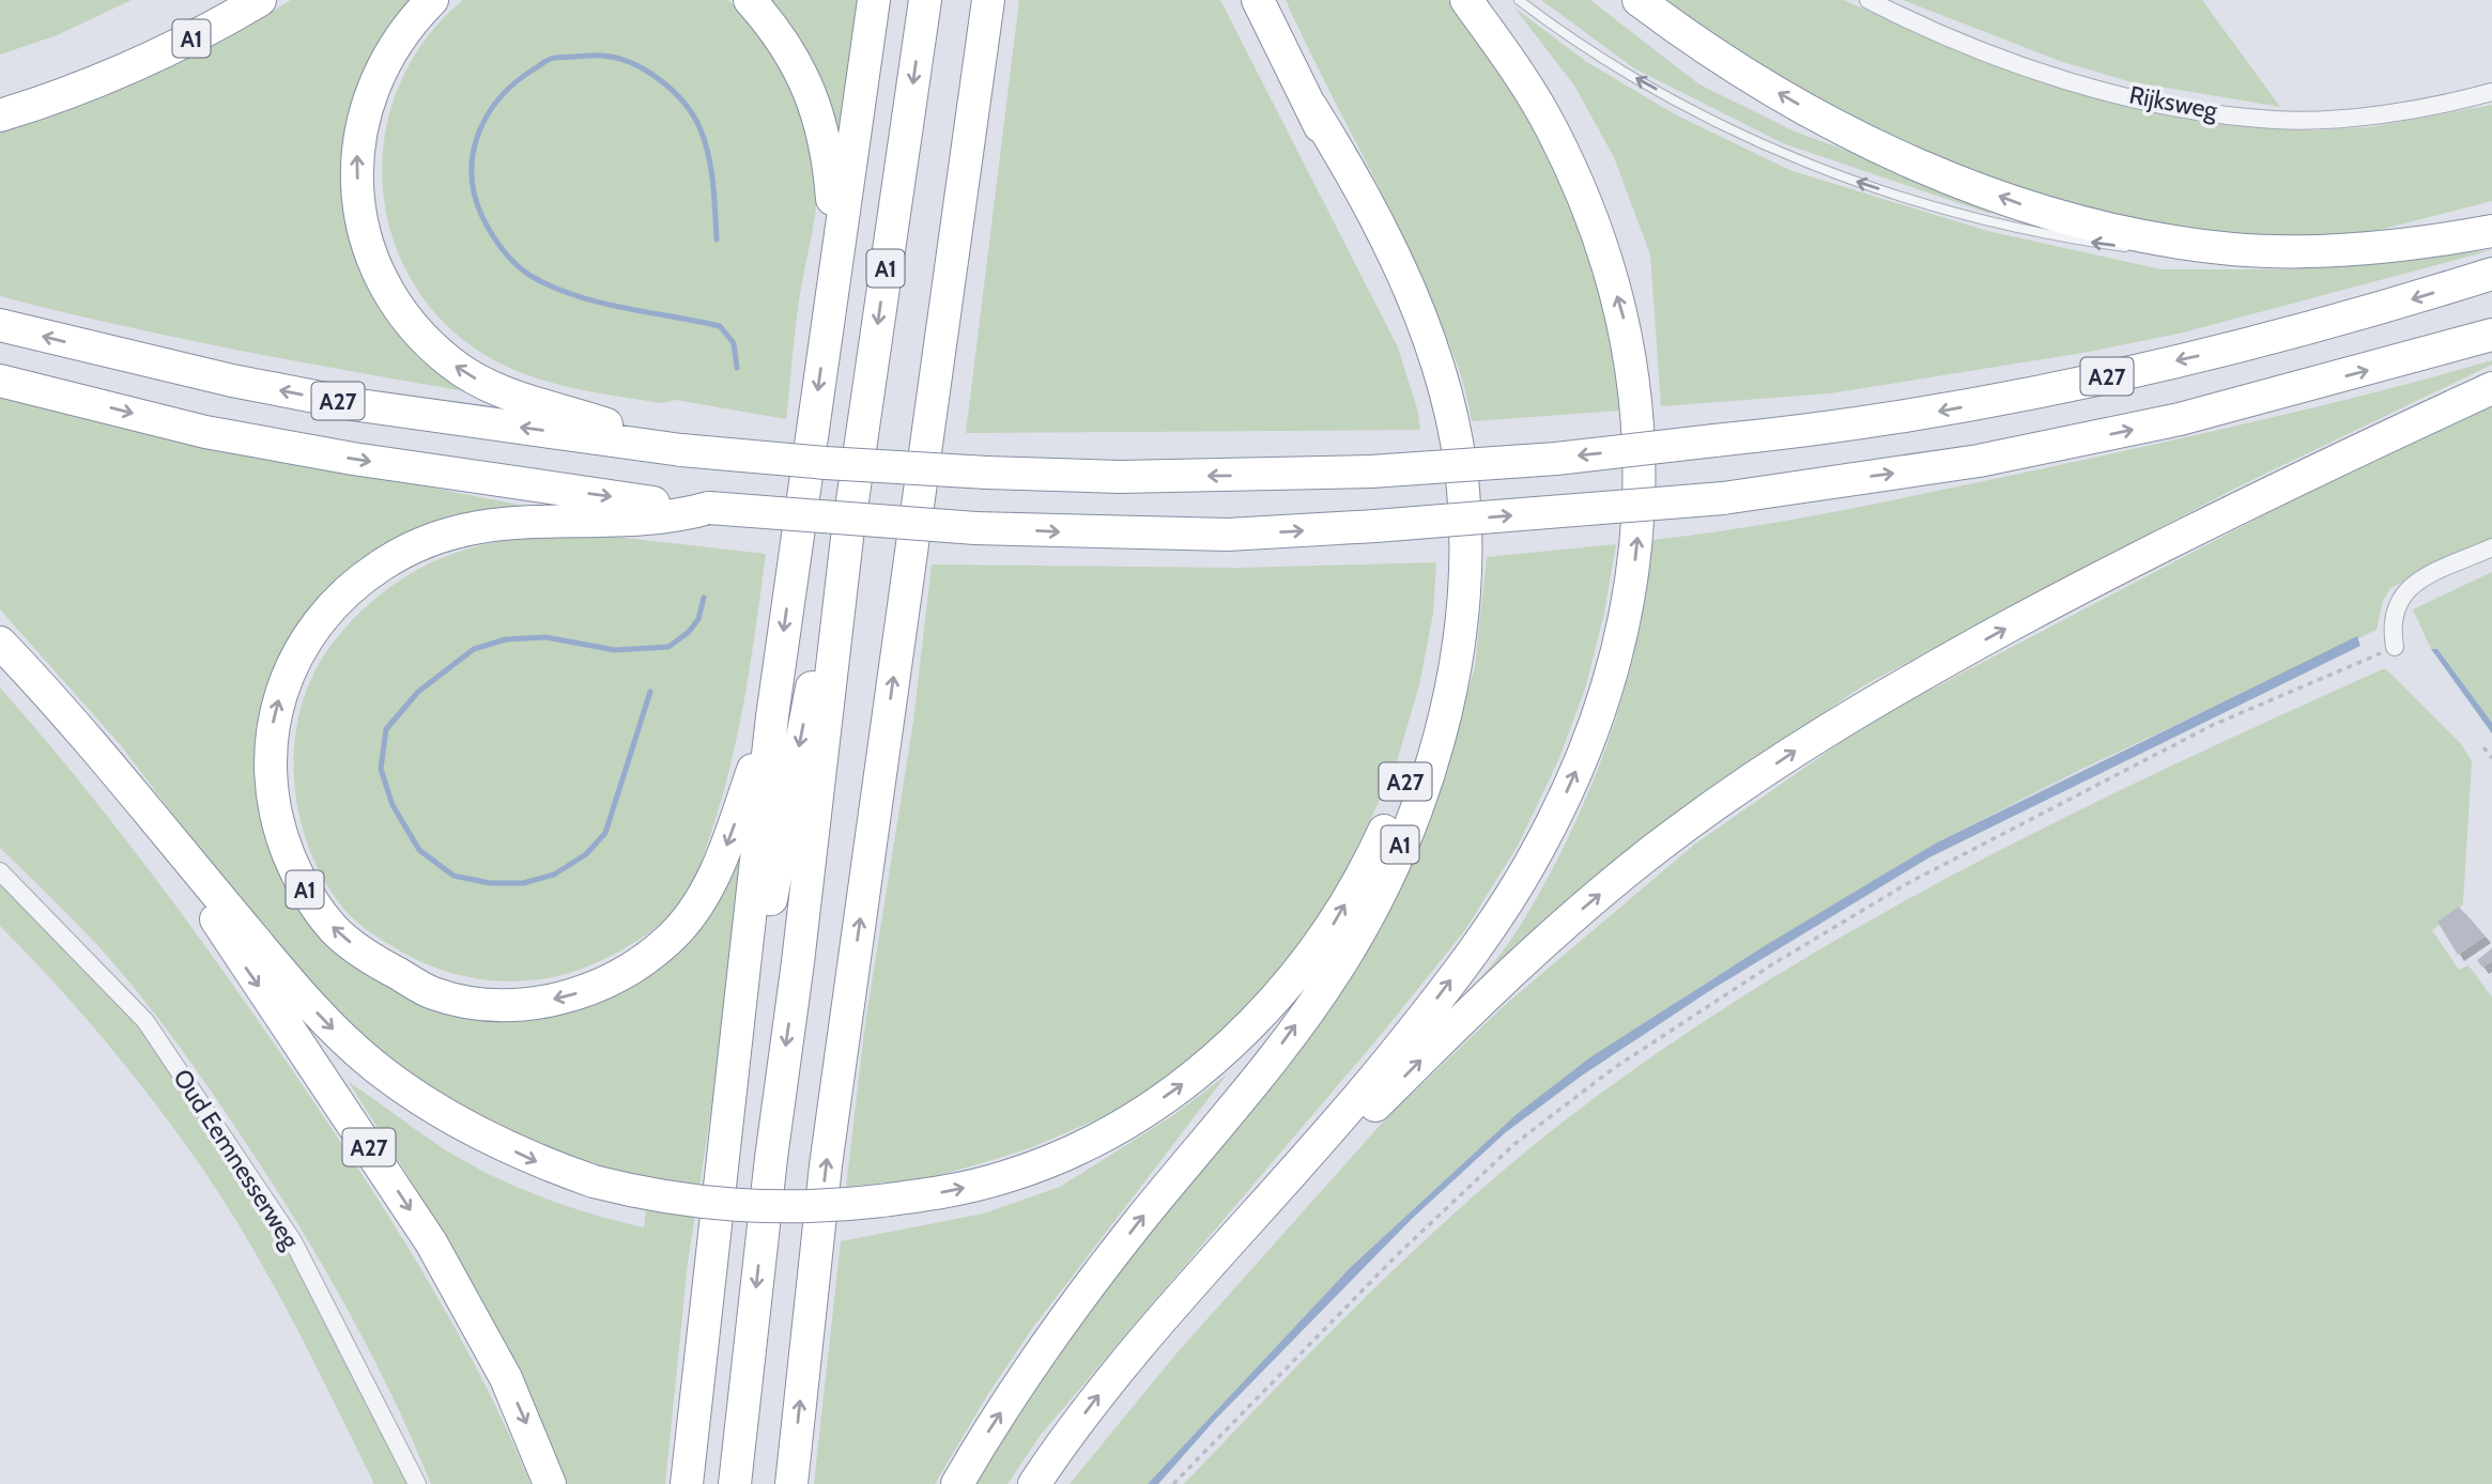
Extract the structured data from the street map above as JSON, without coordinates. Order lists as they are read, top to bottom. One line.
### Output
{"streets":{"highway":["A1","A27"],"street":["Rijksweg","Oud Eemnesserweg"]},"crossings":[["A1","A27"]]}
